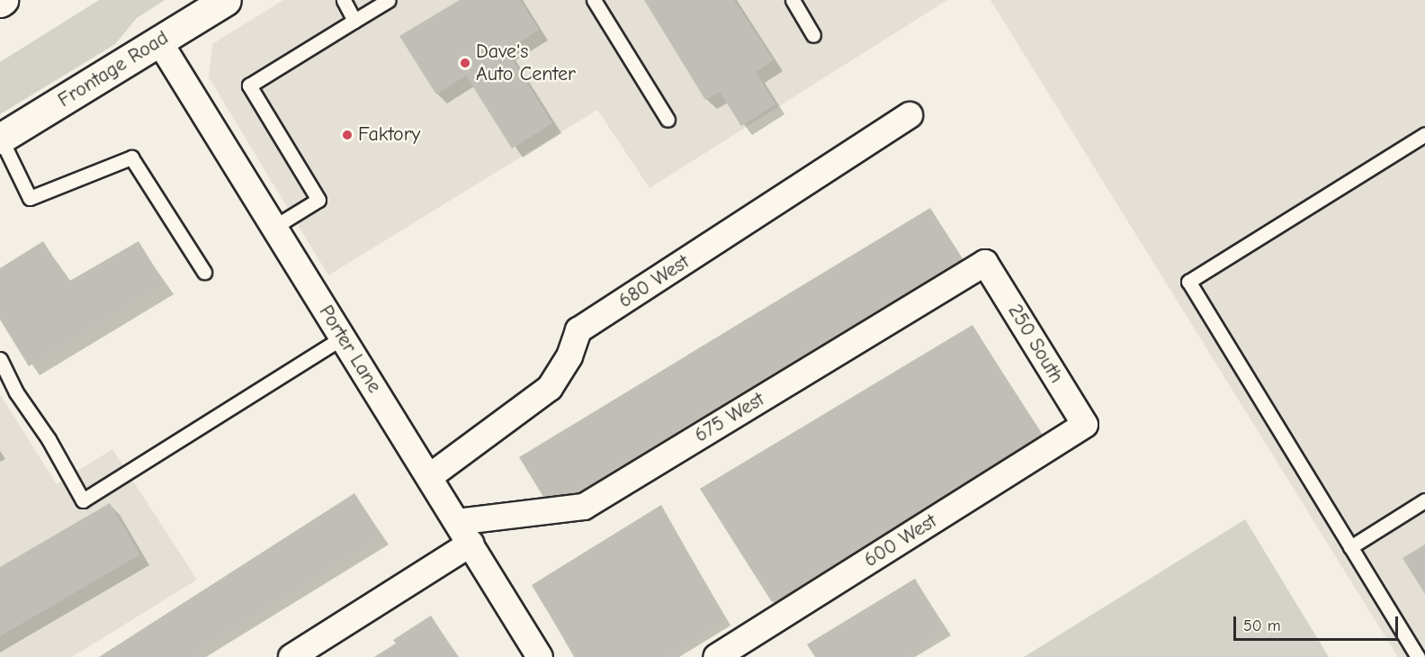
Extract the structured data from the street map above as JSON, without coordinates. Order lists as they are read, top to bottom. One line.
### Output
{"streets":{"street":["Frontage Road","680 West","250 South","Porter Lane","675 West","600 West"]},"crossings":[["Frontage Road","Porter Lane"],["680 West","Porter Lane"],["250 South","675 West"],["250 South","600 West"],["Porter Lane","675 West"]],"places":["Dave's Auto Center","Faktory"],"scale_bar":"50 m"}
